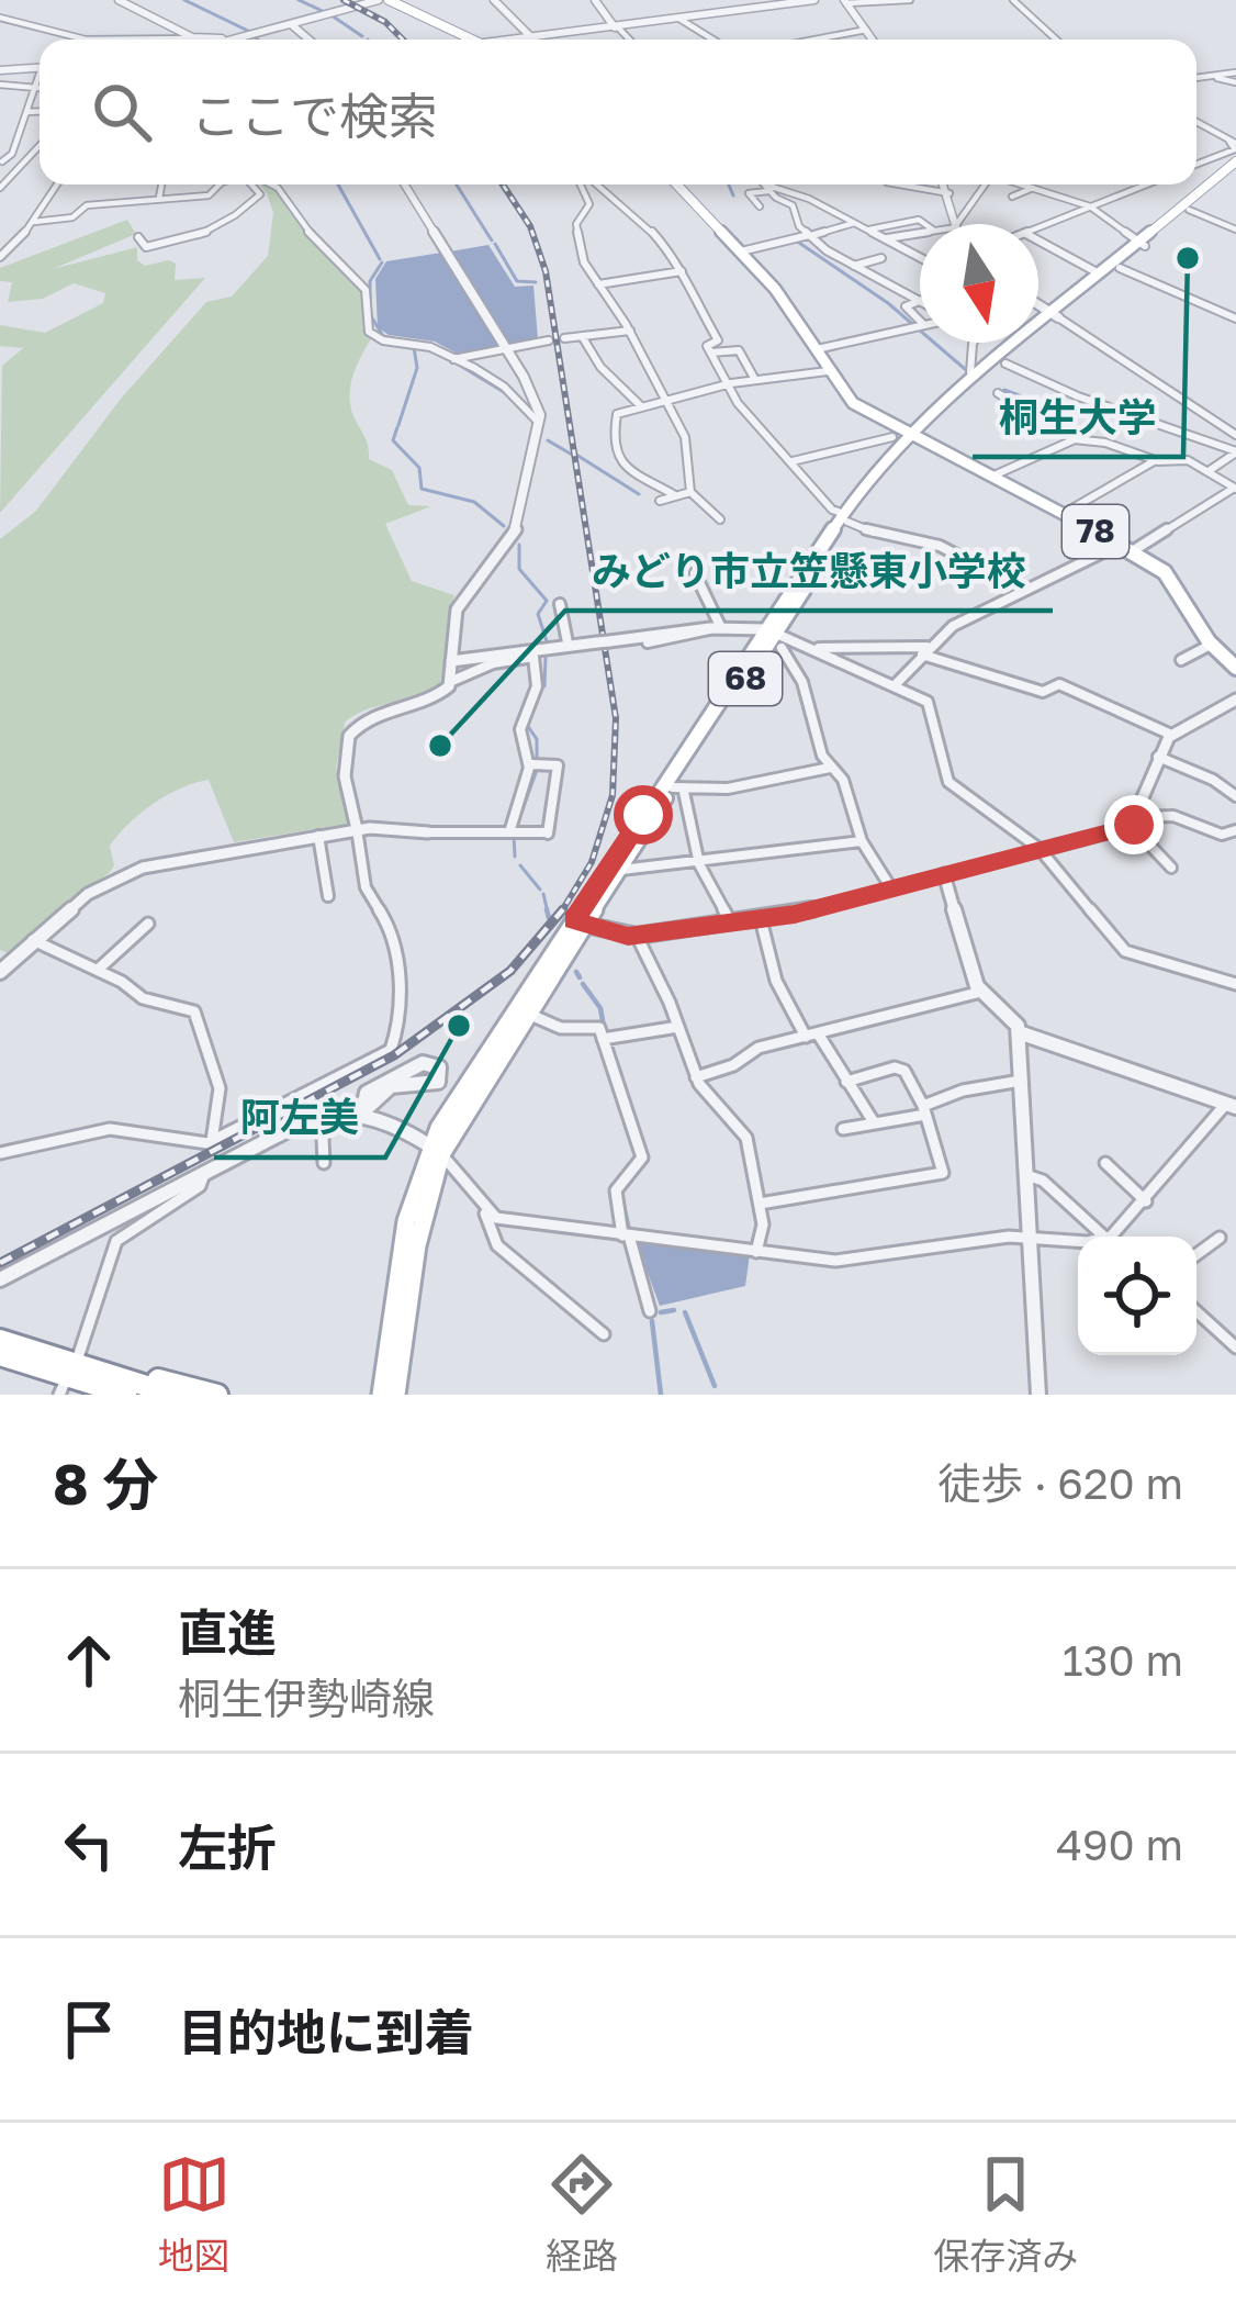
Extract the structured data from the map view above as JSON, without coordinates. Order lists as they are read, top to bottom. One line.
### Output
{"streets":{"main road":["78","68"]},"crossings":[["78","68"]],"places":["桐生大学","みどり市立笠懸東小学校","阿左美"],"north":"bottom","page":{"search":"ここで検索","heading":["8 分","徒歩 · 620 m"],"list":[["直進","桐生伊勢崎線","130 m"],["左折","490 m"],"目的地に到着"],"nav":["地図","経路","保存済み"]}}
